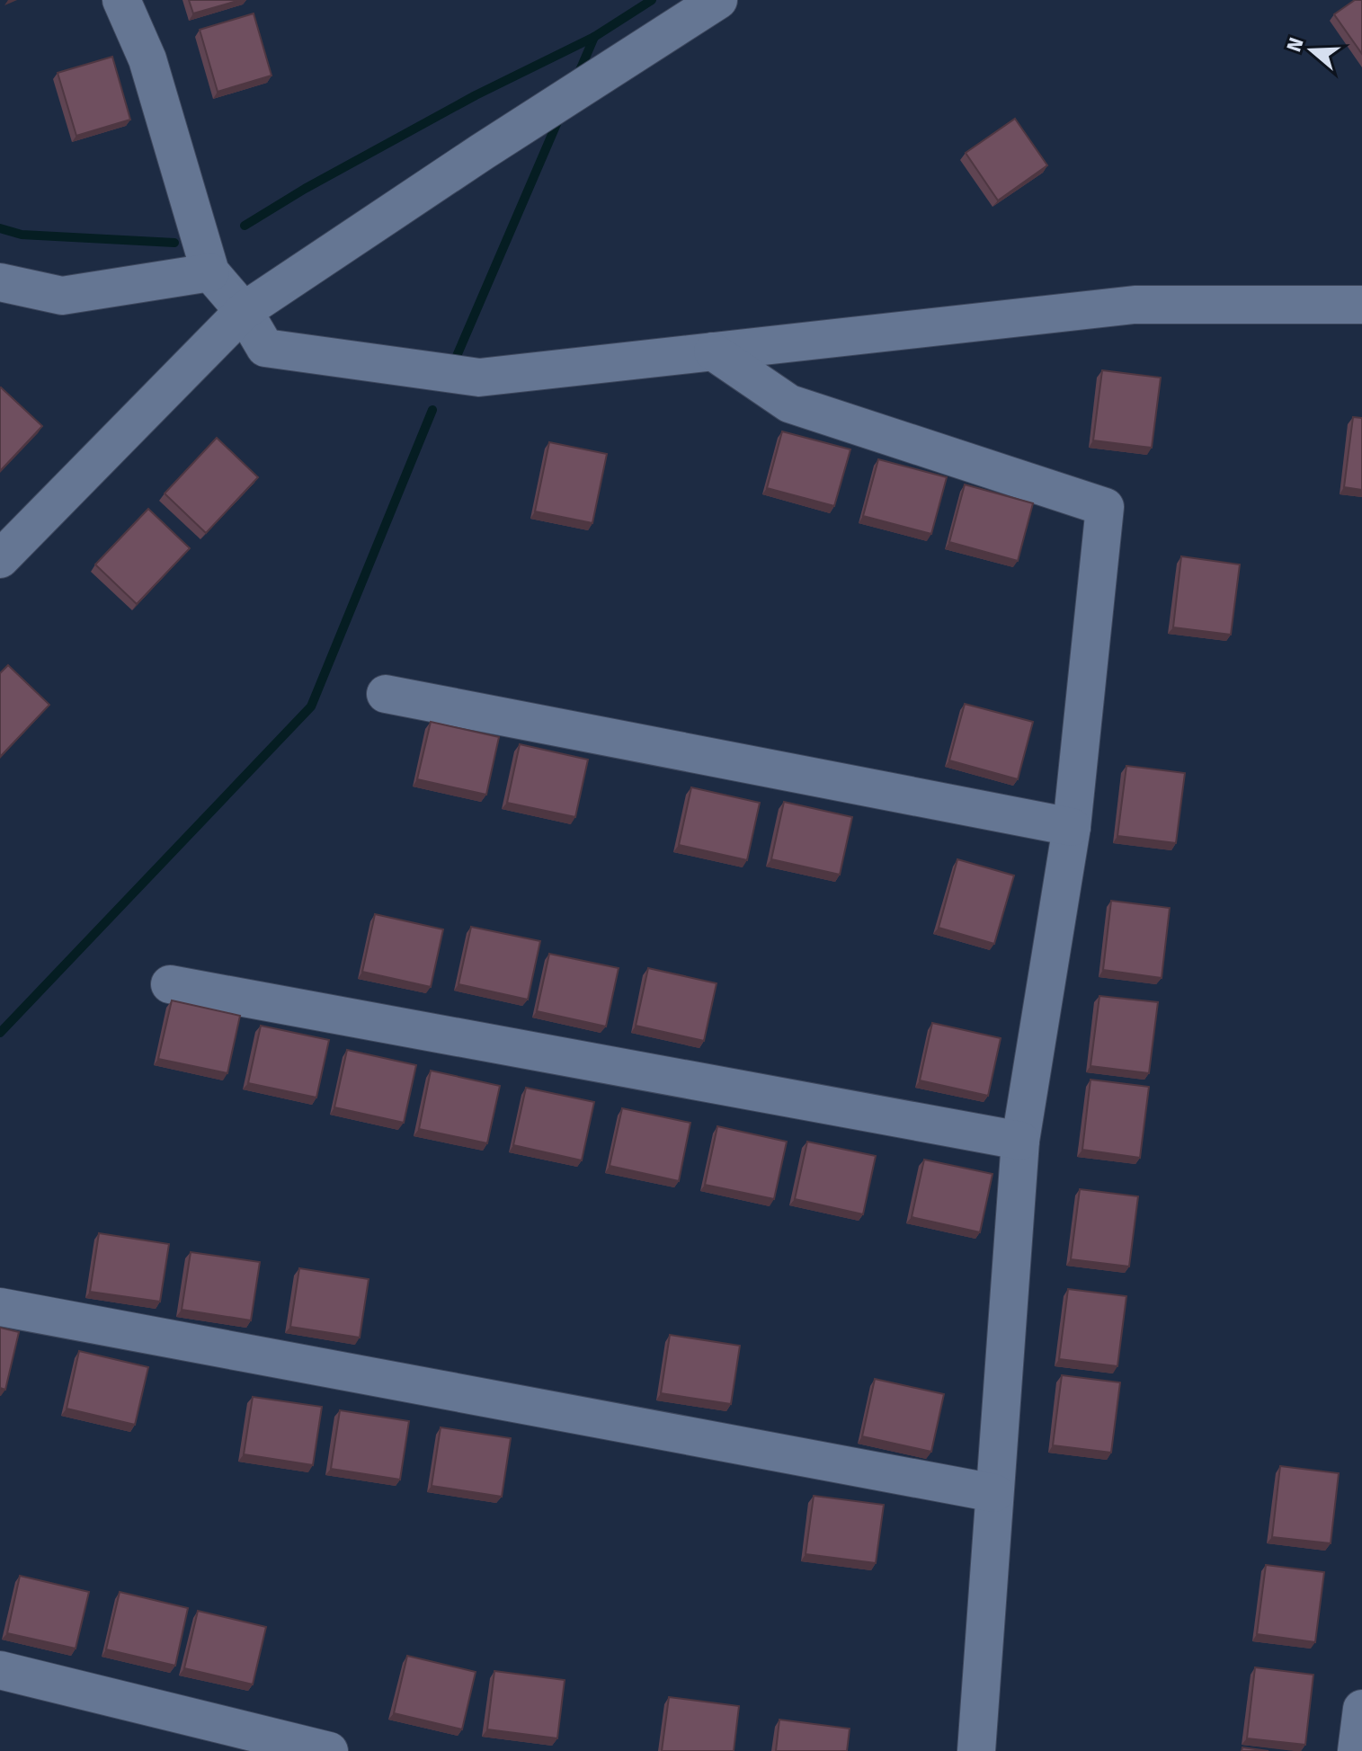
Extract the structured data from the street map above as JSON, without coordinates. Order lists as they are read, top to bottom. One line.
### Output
{"north":"left"}
